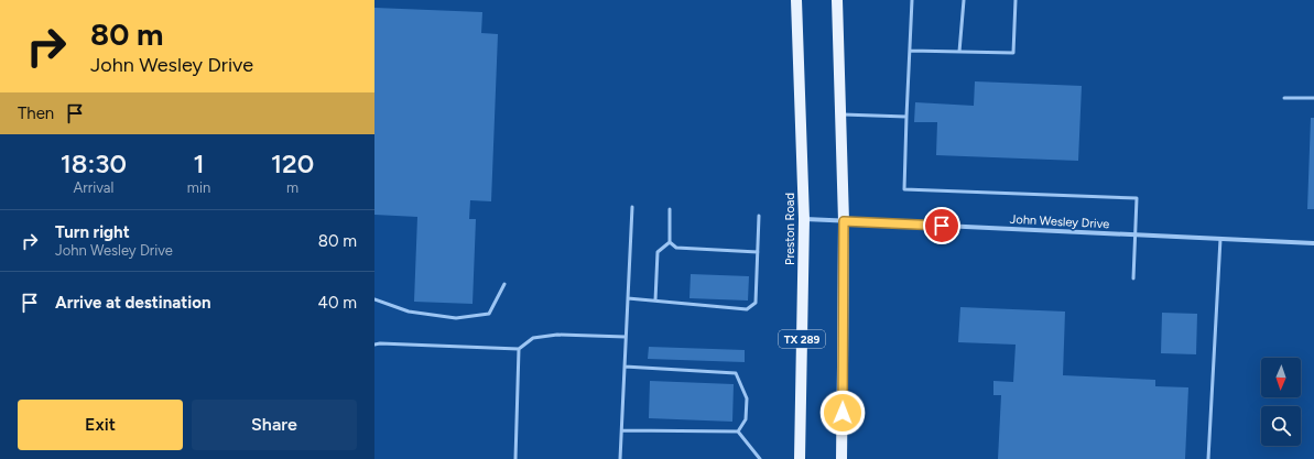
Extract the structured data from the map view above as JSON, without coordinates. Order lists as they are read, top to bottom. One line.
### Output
{"streets":{"main road":["Preston Road","TX 289"],"street":["John Wesley Drive"]},"crossings":[["John Wesley Drive","Preston Road"]],"north":"bottom","page":{"turn":["80 m","John Wesley Drive"],"then":"Then","eta":["18:30","Arrival","1","min","120","m"],"list":[{"name":"Turn right","note":"John Wesley Drive","value":"80 m"},{"name":"Arrive at destination","value":"40 m"}],"buttons":["Exit","Share"]}}
